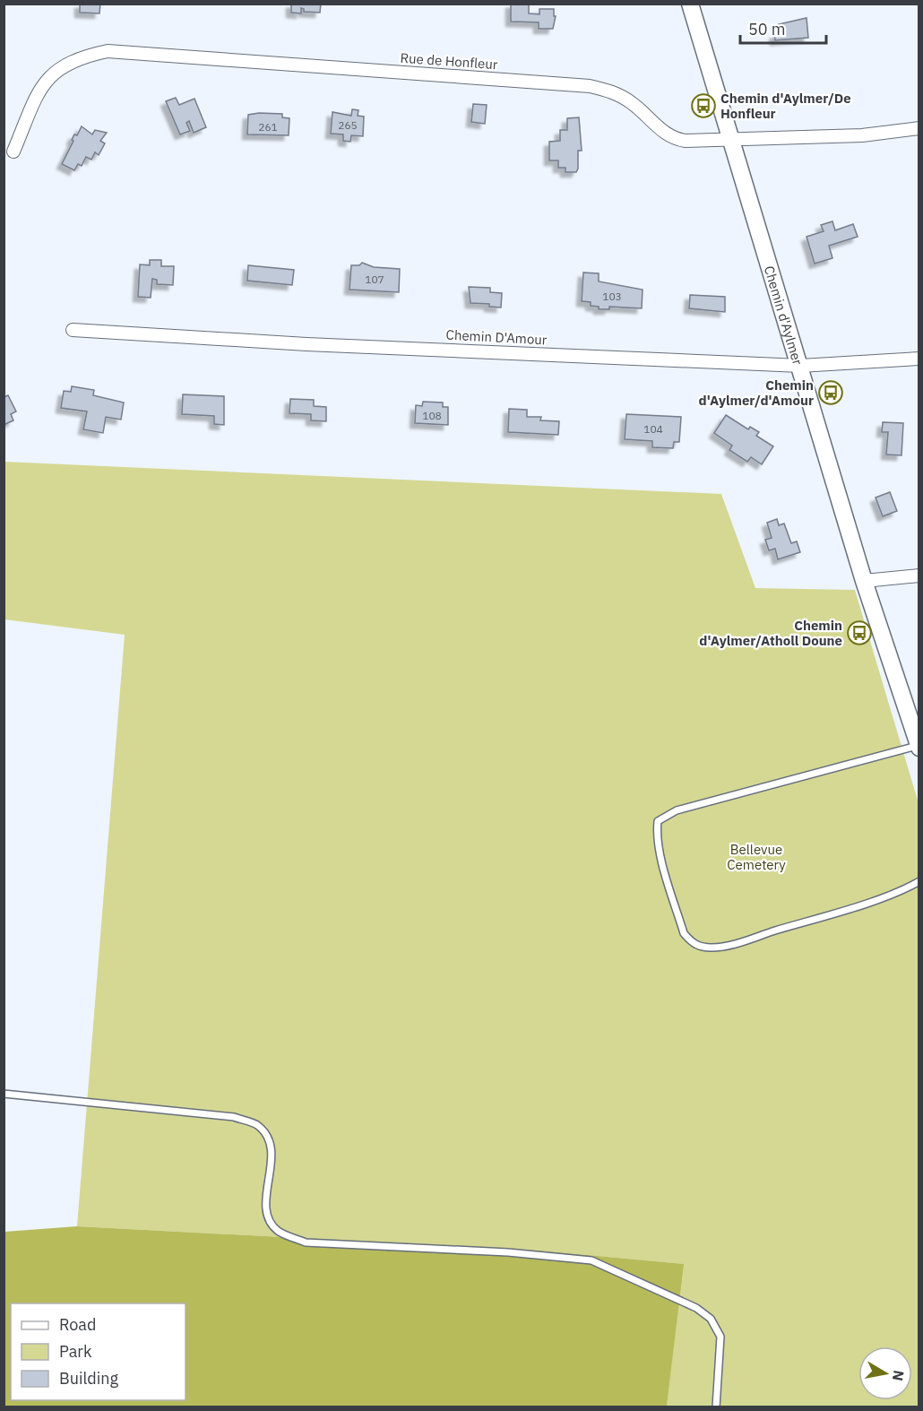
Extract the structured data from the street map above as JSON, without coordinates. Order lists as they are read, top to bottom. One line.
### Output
{"streets":{"main road":["Chemin d'Aylmer"],"street":["Rue de Honfleur","Chemin D'Amour"]},"crossings":[["Rue de Honfleur","Chemin d'Aylmer"],["Chemin d'Aylmer","Chemin D'Amour"]],"parks":["Bellevue Cemetery"],"places":{"bus stop":["Chemin d'Aylmer/De Honfleur","Chemin d'Aylmer/d'Amour","Chemin d'Aylmer/Atholl Doune"]},"house_numbers":["265","261","107","103","108","104"],"legend":["Road","Park","Building"],"scale_bar":"50 m","north":"right"}
